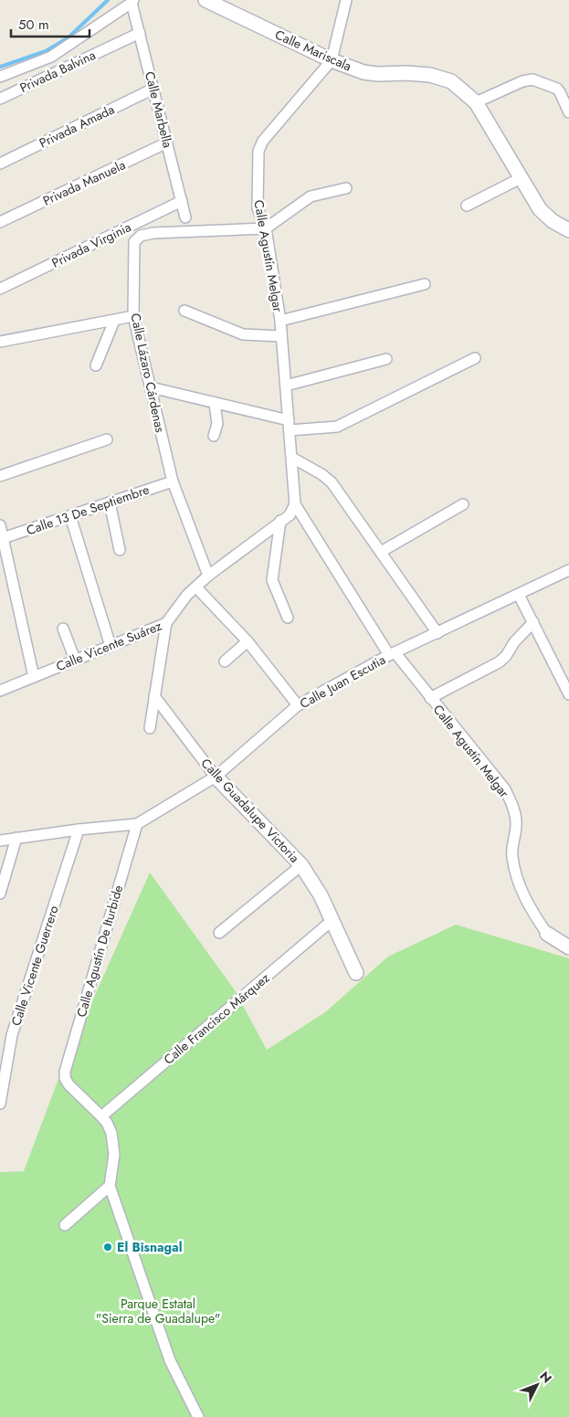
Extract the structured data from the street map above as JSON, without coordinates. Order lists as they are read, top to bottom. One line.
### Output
{"streets":{"street":["Calle Mariscala","Privada Balvina","Calle Marbella","Privada Amada","Privada Manuela","Privada Virginia","Calle Agustín Melgar","Calle Lázaro Cárdenas","Calle 13 De Septiembre","Calle Vicente Suárez","Calle Juan Escutia","Calle Guadalupe Victoria","Calle Agustín De Iturbide","Calle Vicente Guerrero","Calle Francisco Márquez"]},"crossings":[["Calle Mariscala","Calle Agustín Melgar"],["Privada Balvina","Calle Marbella"],["Calle Marbella","Privada Amada"],["Calle Marbella","Privada Manuela"],["Calle Marbella","Privada Virginia"],["Calle Agustín Melgar","Calle Lázaro Cárdenas"],["Calle Agustín Melgar","Calle Vicente Suárez"],["Calle Agustín Melgar","Calle Juan Escutia"],["Calle Lázaro Cárdenas","Calle 13 De Septiembre"],["Calle Lázaro Cárdenas","Calle Vicente Suárez"],["Calle Juan Escutia","Calle Guadalupe Victoria"],["Calle Juan Escutia","Calle Agustín De Iturbide"],["Calle Juan Escutia","Calle Vicente Guerrero"],["Calle Guadalupe Victoria","Calle Francisco Márquez"],["Calle Agustín De Iturbide","Calle Francisco Márquez"]],"parks":["Parque Estatal \"Sierra de Guadalupe\""],"places":["El Bisnagal"],"scale_bar":"50 m","north":"top right"}
